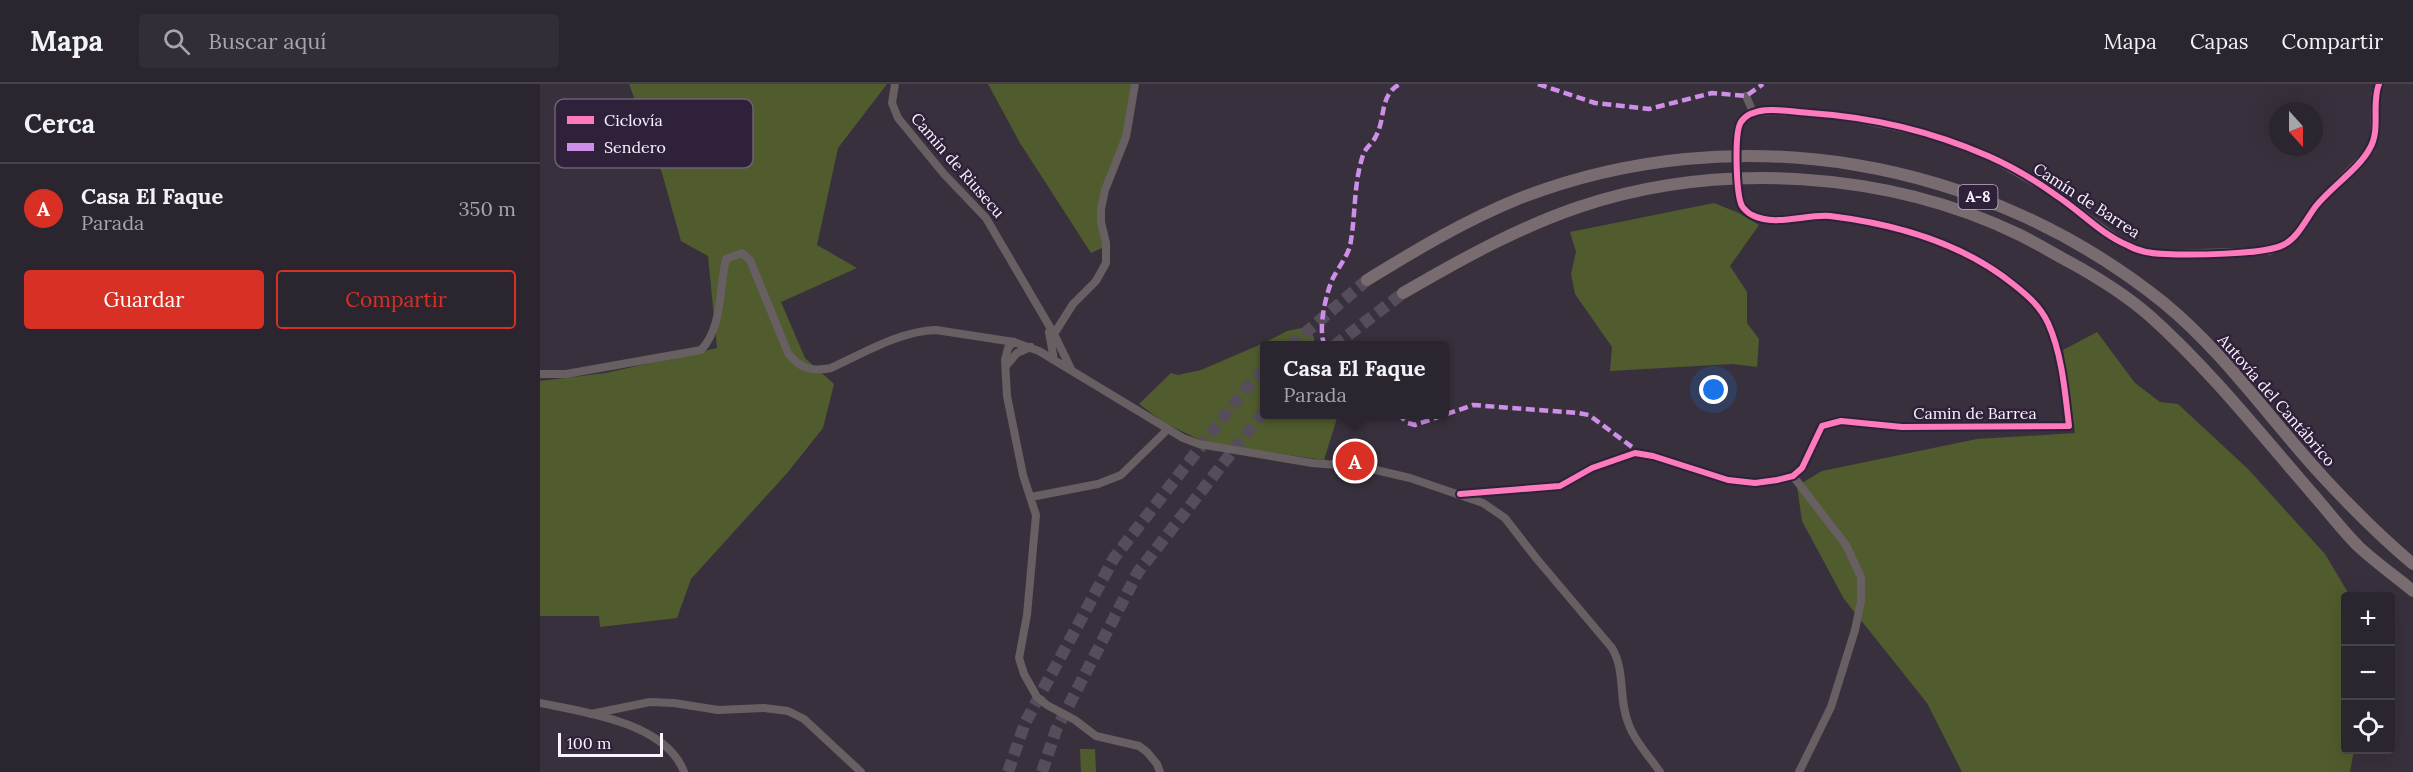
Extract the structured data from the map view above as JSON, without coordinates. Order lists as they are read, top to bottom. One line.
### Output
{"streets":{"highway":["A-8","Autovía del Cantábrico"],"street":["Camín de Riusecu","Camín de Barrea","Camin de Barrea"]},"legend":["Ciclovía","Sendero"],"scale_bar":"100 m","north":"bottom","page":{"header":"Mapa","search":"Buscar aquí","nav":["Mapa","Capas","Compartir"],"heading":"Cerca","list":[{"mark":"A","name":"Casa El Faque","note":"Parada","value":"350 m"}],"buttons":["Guardar","Compartir"],"popup":["Casa El Faque","Parada"],"pins":"A","map_buttons":["+","−"],"scale":"100 m"}}
